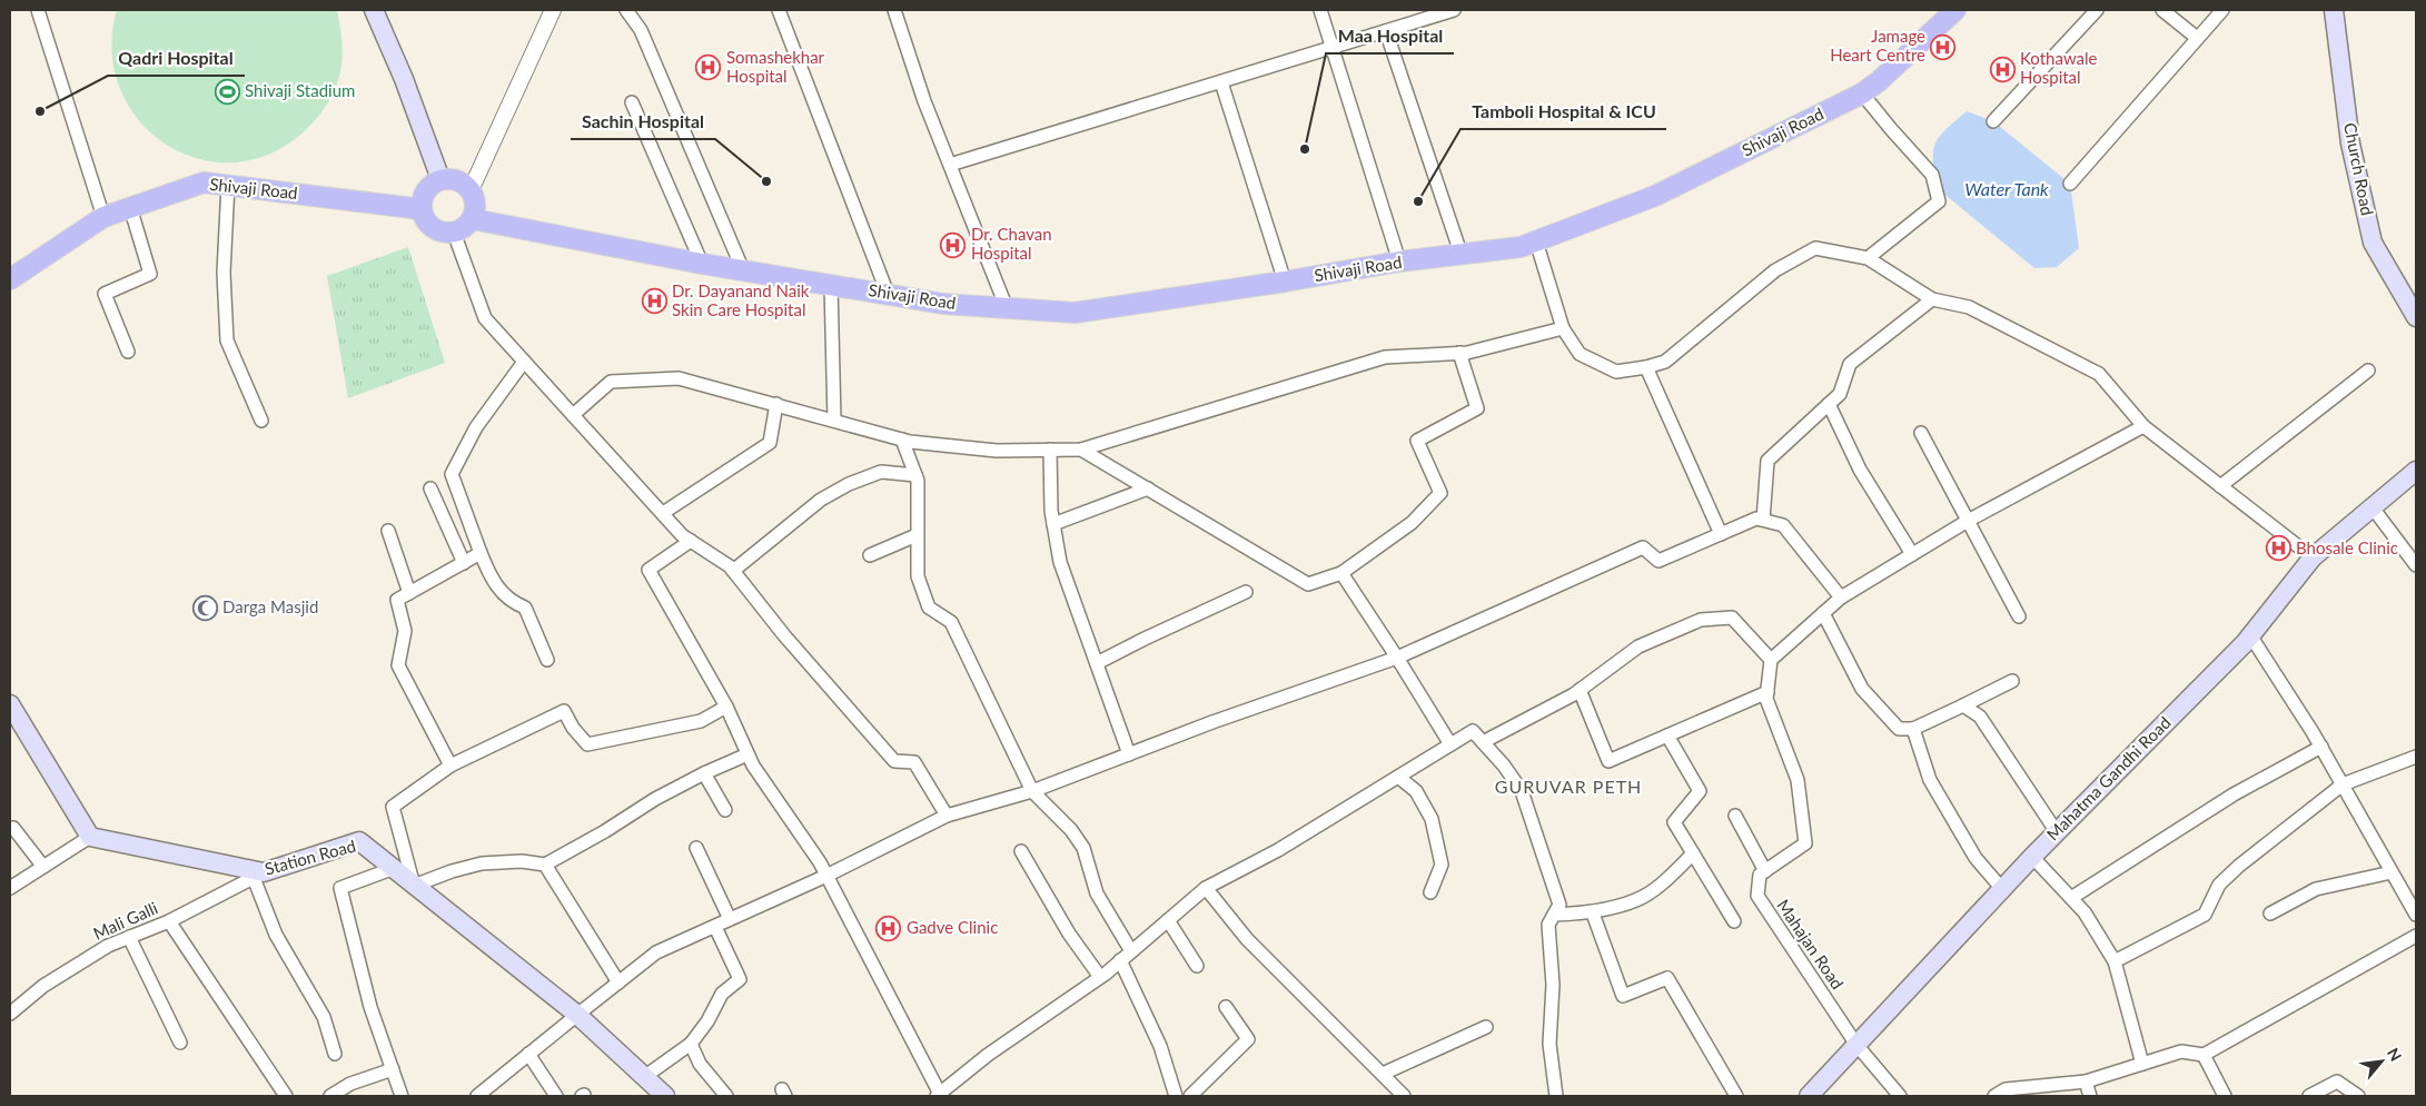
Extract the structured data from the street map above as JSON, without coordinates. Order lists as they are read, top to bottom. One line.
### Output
{"streets":{"main road":["Shivaji Road","Church Road","Mahatma Gandhi Road","Station Road"],"street":["Mali Galli","Mahajan Road"]},"crossings":[["Mahatma Gandhi Road","Mahajan Road"],["Station Road","Mali Galli"]],"districts":["GURUVAR PETH"],"water":["Water Tank"],"places":{"hospital":["Jamage Heart Centre","Somashekhar Hospital","Kothawale Hospital","Dr. Chavan Hospital","Dr. Dayanand Naik Skin Care Hospital","Bhosale Clinic","Gadve Clinic"],"sports":["Shivaji Stadium"],"other":["Qadri Hospital","Maa Hospital","Sachin Hospital","Tamboli Hospital & ICU"],"mosque":["Darga Masjid"]},"north":"top right"}
